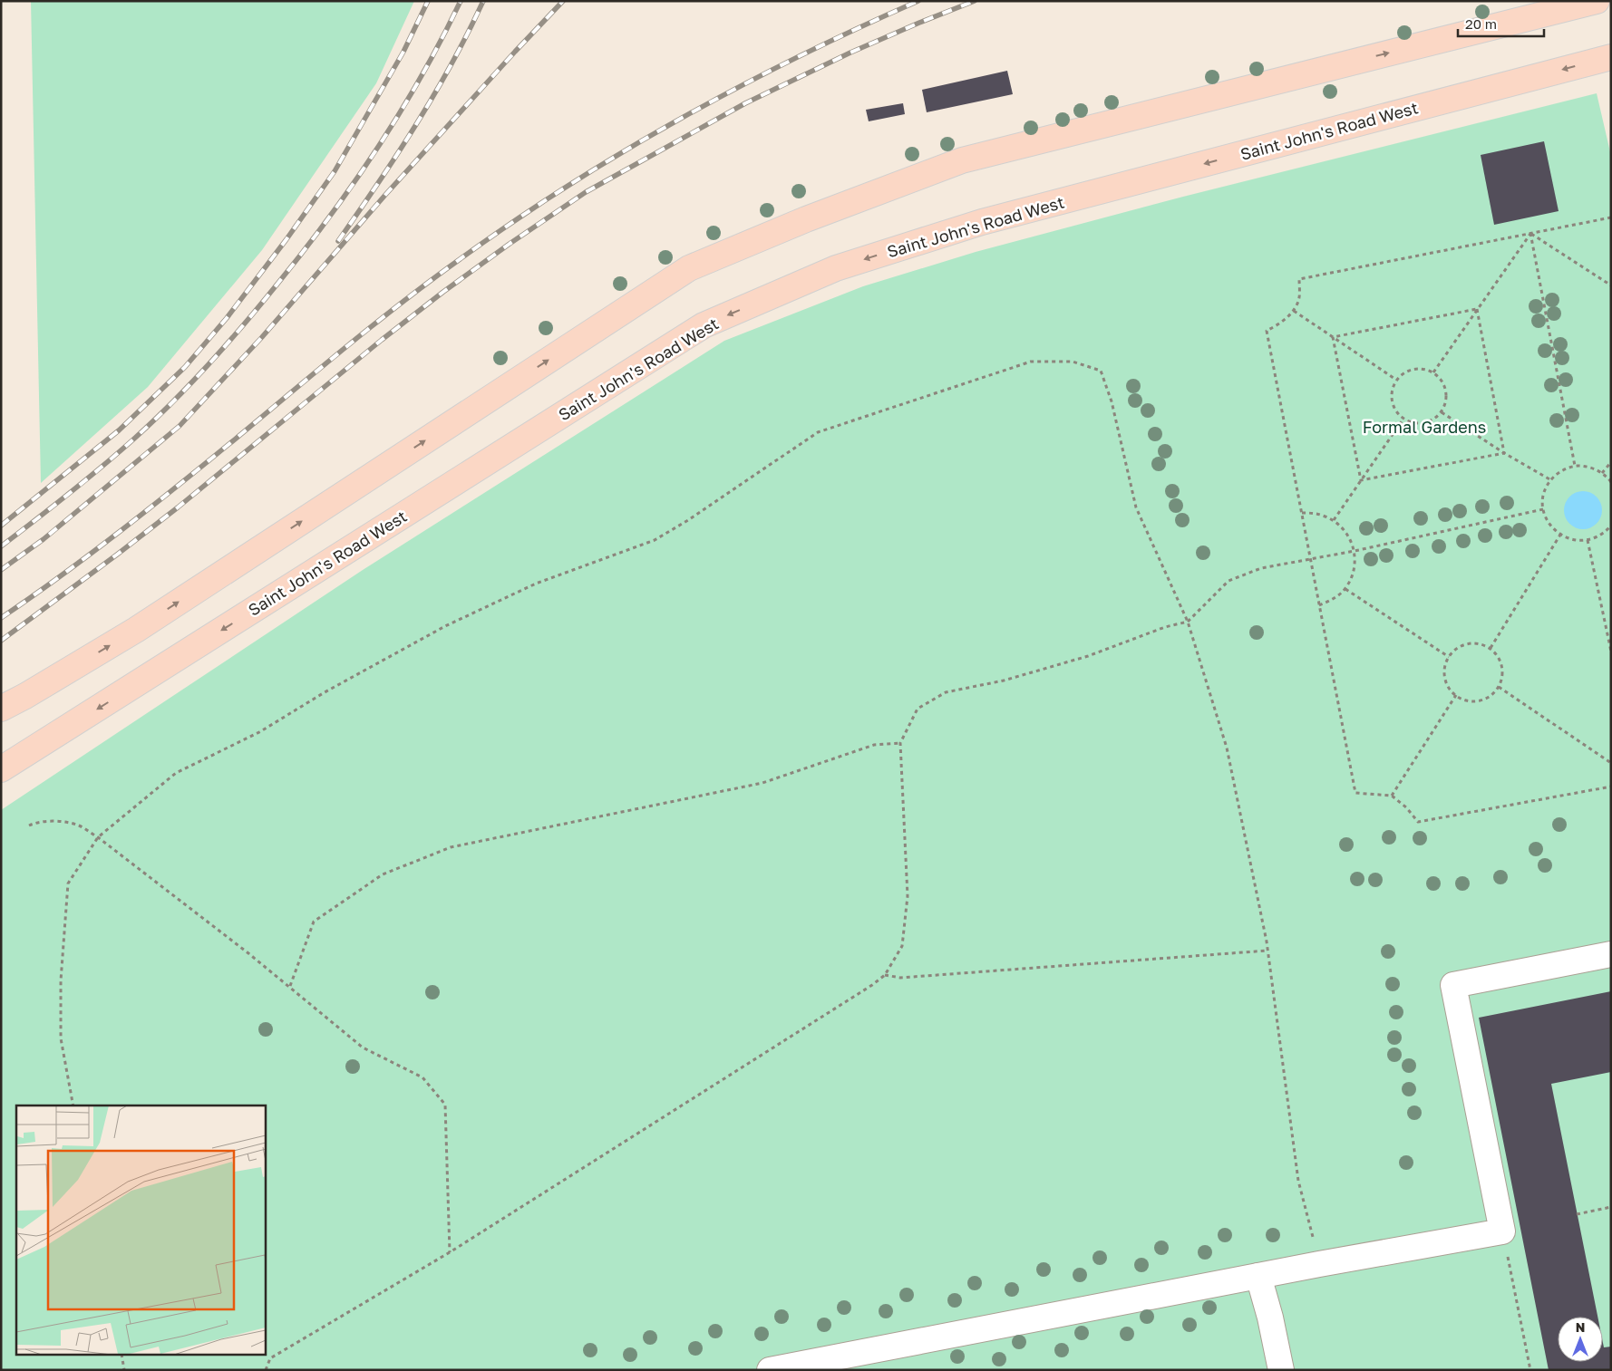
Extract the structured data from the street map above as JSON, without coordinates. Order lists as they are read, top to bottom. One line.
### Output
{"streets":{"main road":["Saint John's Road West"]},"parks":["Formal Gardens"],"scale_bar":"20 m","north":"top"}
